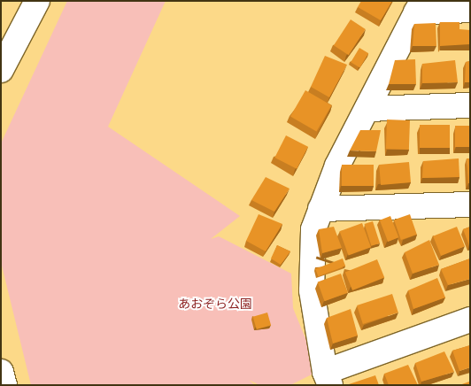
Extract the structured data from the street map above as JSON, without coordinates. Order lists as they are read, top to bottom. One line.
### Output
{"parks":["あおぞら公園"]}
